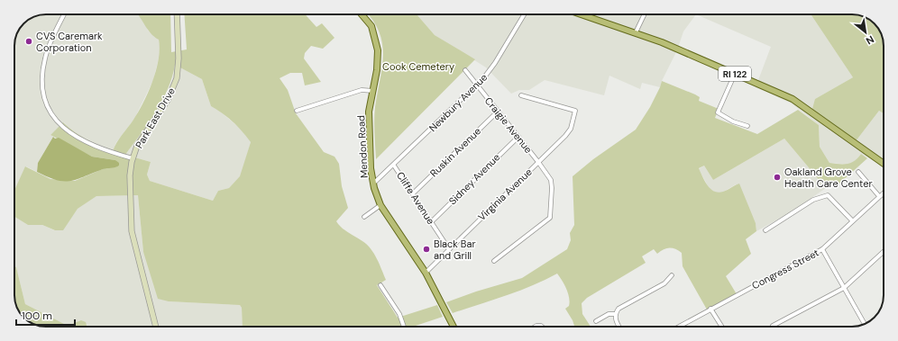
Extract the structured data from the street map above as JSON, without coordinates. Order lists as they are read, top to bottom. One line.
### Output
{"streets":{"main road":["RI 122","Mendon Road"],"street":["Newbury Avenue","Park East Drive","Craigie Avenue","Ruskin Avenue","Sidney Avenue","Virginia Avenue","Cliffe Avenue","Congress Street"]},"crossings":[["Newbury Avenue","Craigie Avenue"],["Newbury Avenue","Mendon Road"],["Newbury Avenue","Cliffe Avenue"],["Craigie Avenue","Ruskin Avenue"],["Craigie Avenue","Sidney Avenue"],["Craigie Avenue","Virginia Avenue"],["Mendon Road","Virginia Avenue"],["Ruskin Avenue","Cliffe Avenue"],["Sidney Avenue","Cliffe Avenue"],["Virginia Avenue","Cliffe Avenue"]],"parks":["Cook Cemetery"],"places":["CVS Caremark Corporation","Oakland Grove Health Care Center","Black Bar and Grill"],"scale_bar":"100 m","north":"bottom right"}
